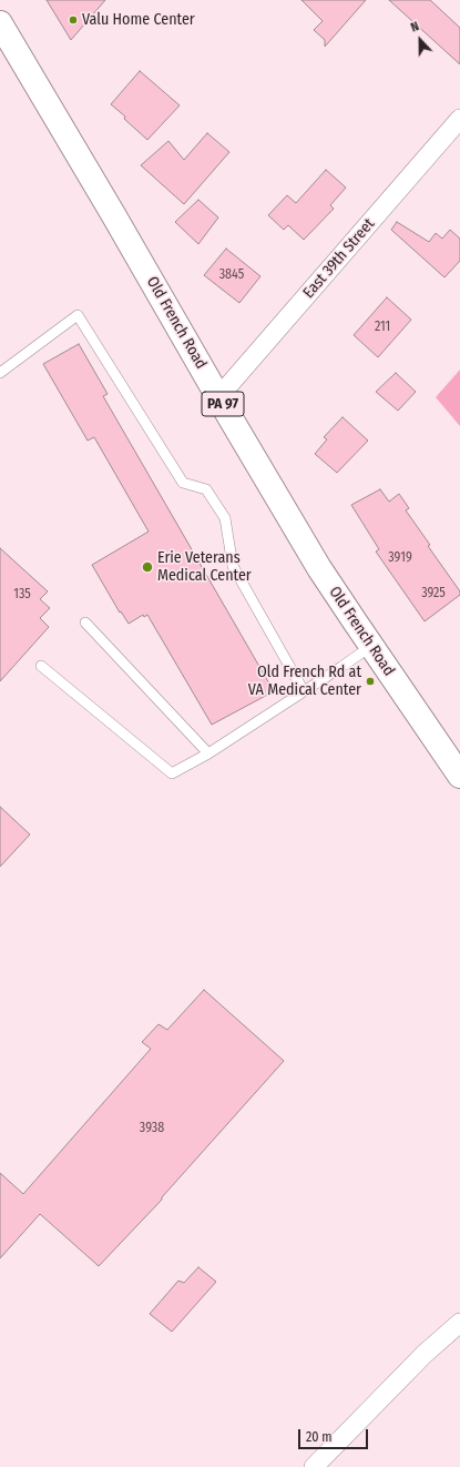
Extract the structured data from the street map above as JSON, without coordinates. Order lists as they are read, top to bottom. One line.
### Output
{"streets":{"main road":["Old French Road","PA 97"],"street":["East 39th Street"]},"crossings":[["East 39th Street","Old French Road"]],"places":["Valu Home Center","Erie Veterans Medical Center","Old French Rd at VA Medical Center"],"house_numbers":["3845","211","3919","3925","135","3938"],"scale_bar":"20 m","north":"top"}
